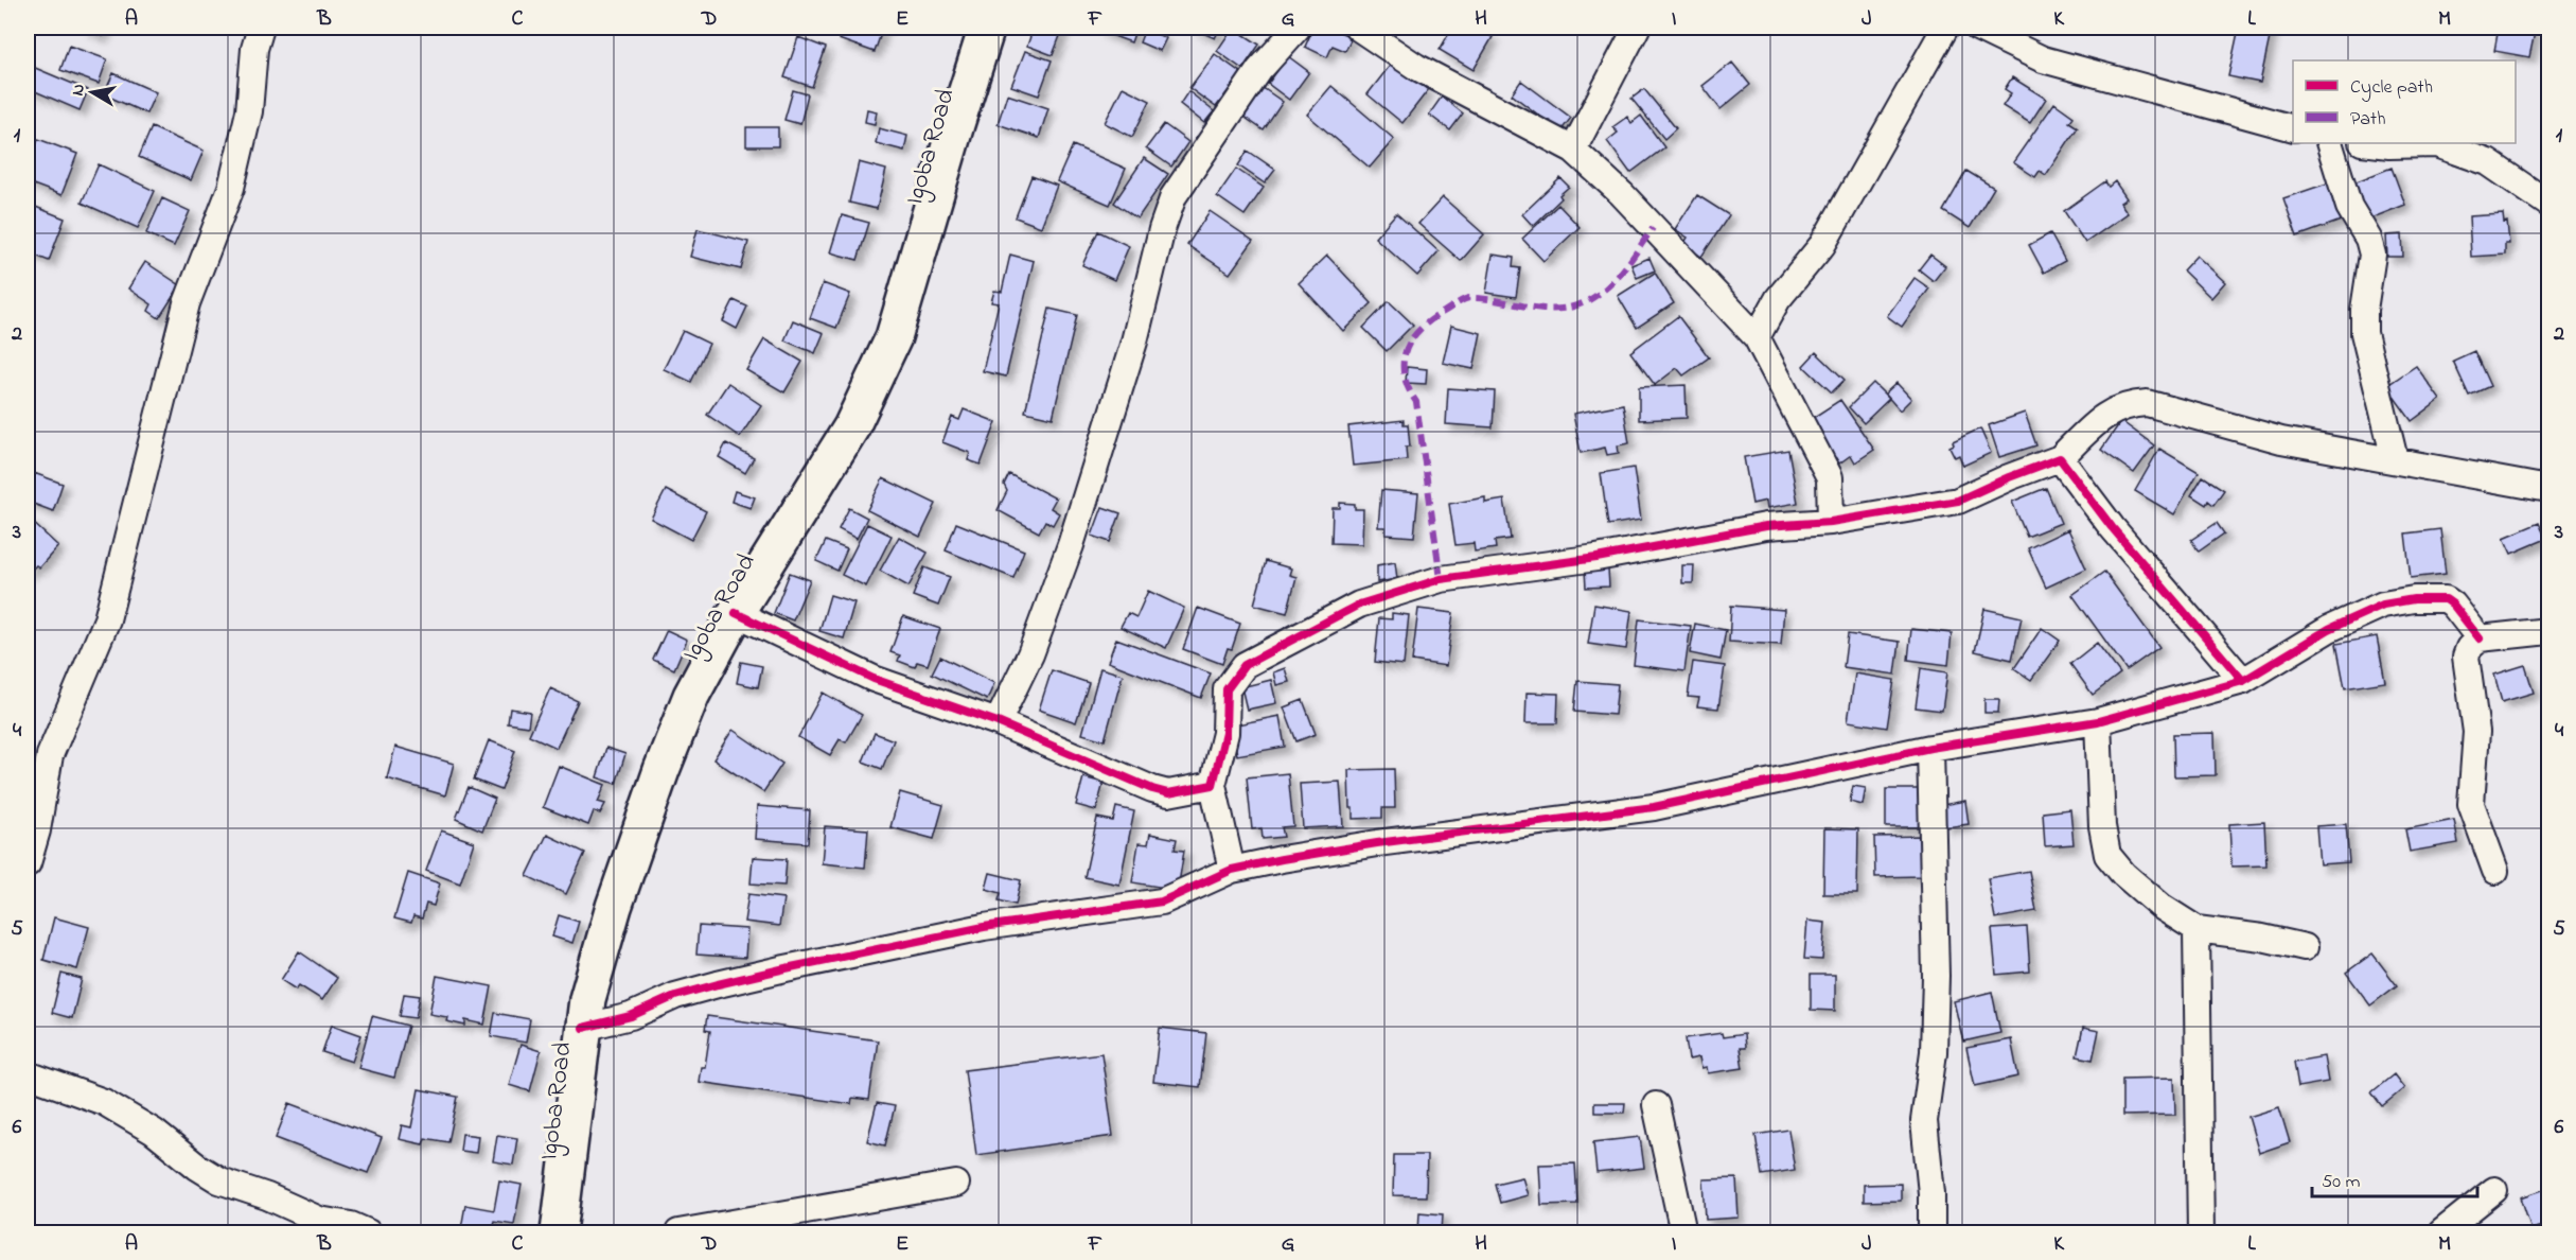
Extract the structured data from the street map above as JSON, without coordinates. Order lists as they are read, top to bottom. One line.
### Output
{"streets":{"street":["Igoba Road"]},"legend":["Cycle path","Path"],"scale_bar":"50 m","north":"left","grid":{"columns":["A","B","C","D","E","F","G","H","I","J","K","L","M"],"rows":["1","2","3","4","5","6"]}}
